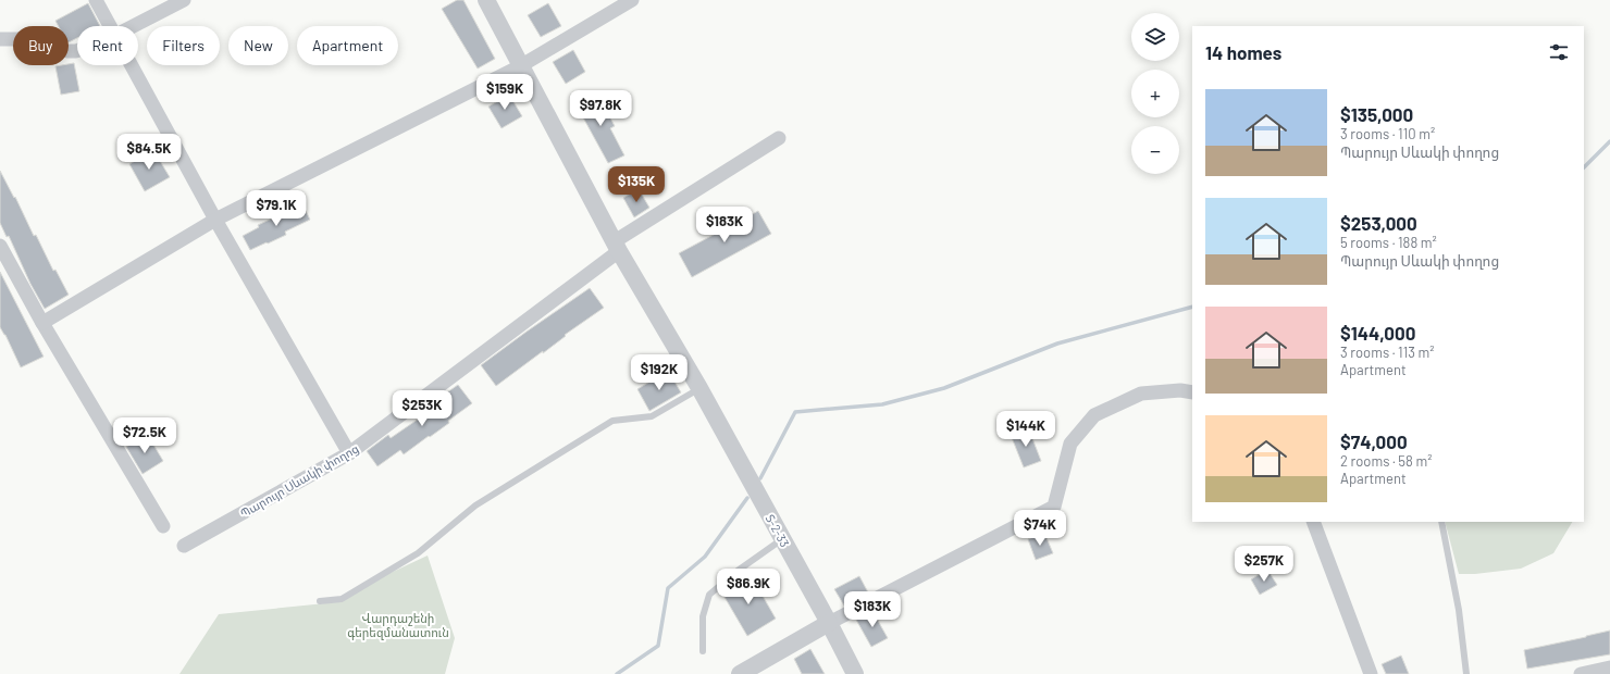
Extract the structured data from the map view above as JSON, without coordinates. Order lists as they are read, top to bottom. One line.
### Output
{"streets":{"street":["Պարույր Սևակի փողոց","Տ-2-33"]},"crossings":[["Պարույր Սևակի փողոց","Տ-2-33"]],"parks":["Վարդաշենի գերեզմանատուն"],"page":{"map_buttons":["+","−"],"chip":["Buy","Rent","Filters","New","Apartment"],"heading":"14 homes","price":["$159K","$97.8K","$84.5K","$135K","$79.1K","$183K","$192K","$253K","$144K","$72.5K","$74K","$257K","$86.9K","$183K"],"list":[{"name":"$135,000","note":"3 rooms · 110 m² · Պարույր Սևակի փողոց"},{"name":"$253,000","note":"5 rooms · 188 m² · Պարույր Սևակի փողոց"},{"name":"$144,000","note":"3 rooms · 113 m² · Apartment"},{"name":"$74,000","note":"2 rooms · 58 m² · Apartment"}]}}
